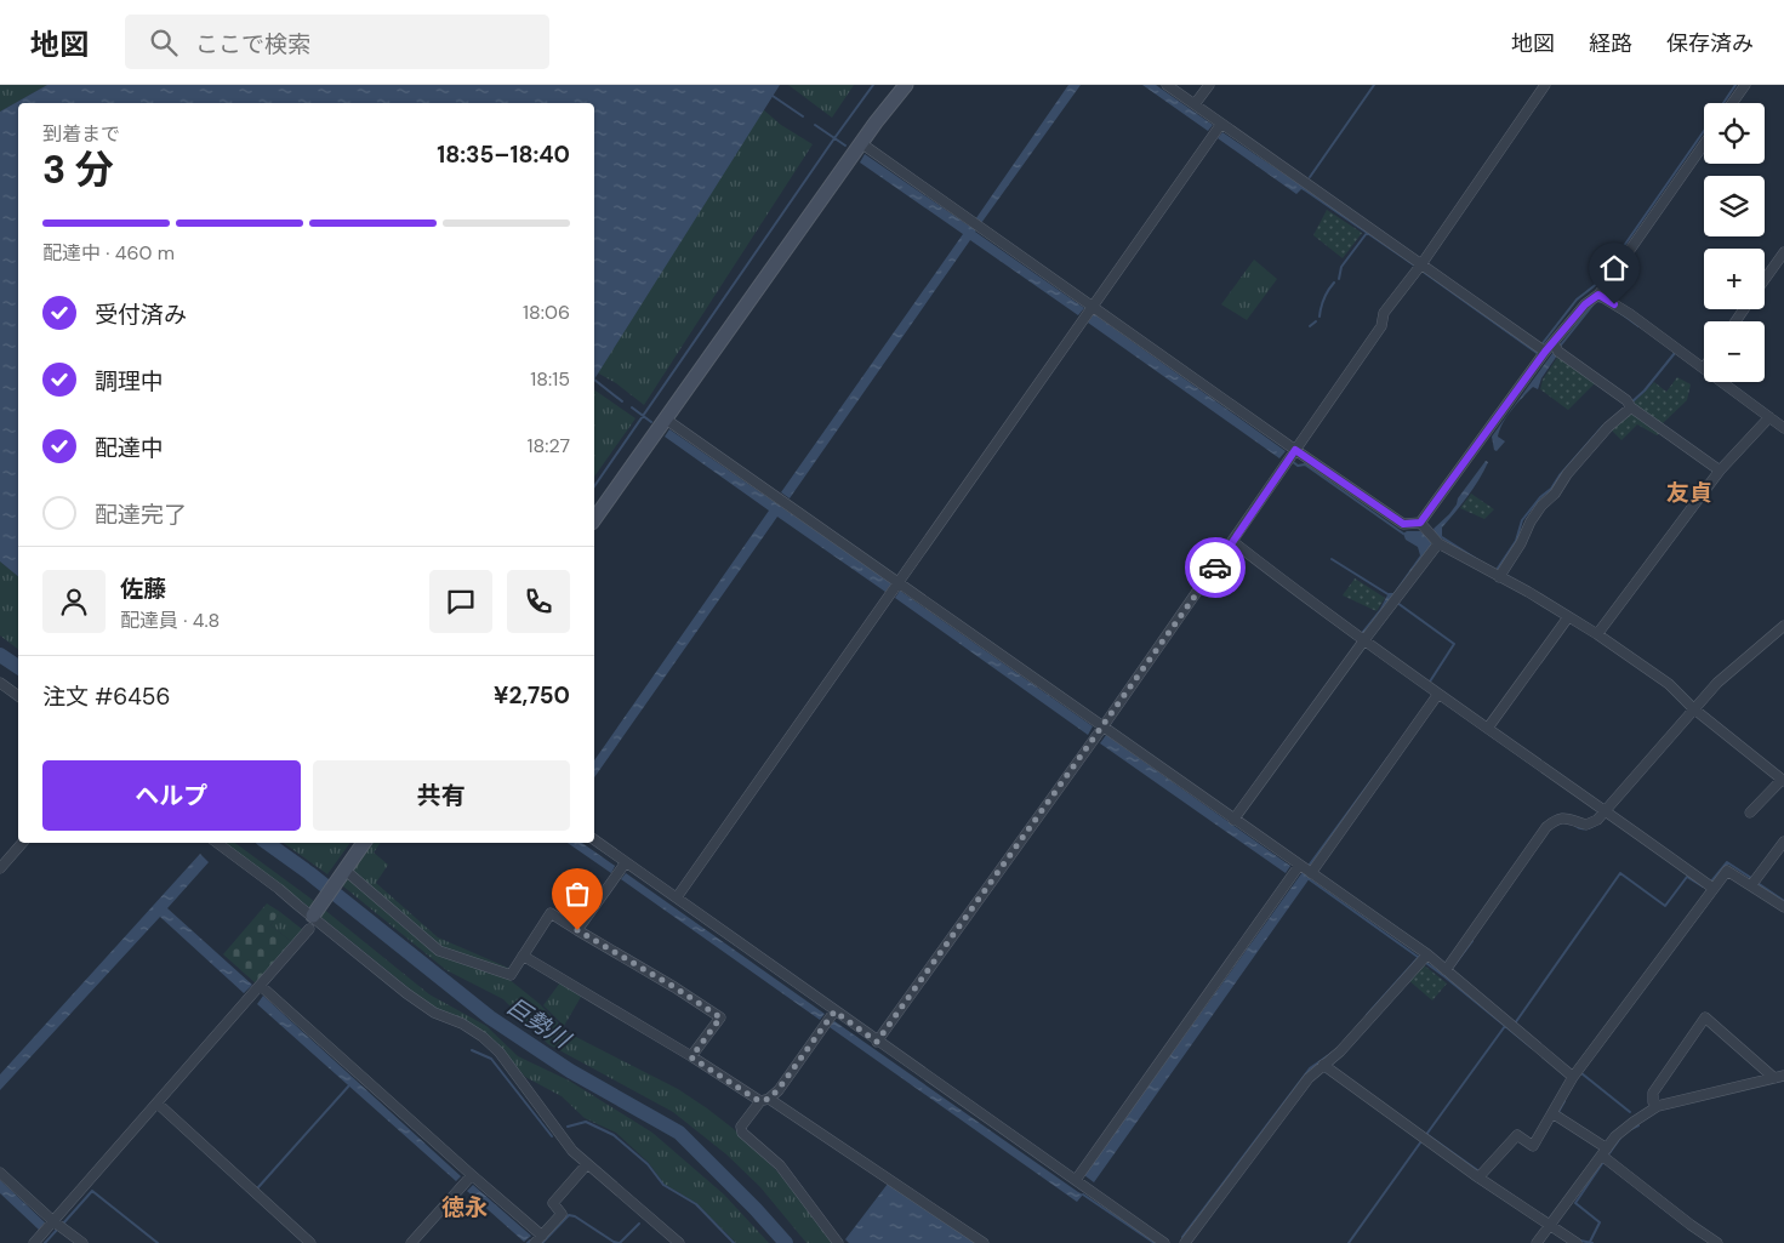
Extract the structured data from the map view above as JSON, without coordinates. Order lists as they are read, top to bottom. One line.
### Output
{"districts":["友貞","徳永"],"water":["巨勢川"],"page":{"header":"地図","search":"ここで検索","nav":["地図","経路","保存済み"],"map_buttons":["+","−"],"heading":["3 分","到着まで","18:35–18:40"],"panel":["佐藤","配達員 · 4.8","注文 #6456","¥2,750"],"bar":"配達中 · 460 m","list":[["受付済み","18:06"],["調理中","18:15"],["配達中","18:27"],"配達完了"],"buttons":["ヘルプ","共有"]}}
